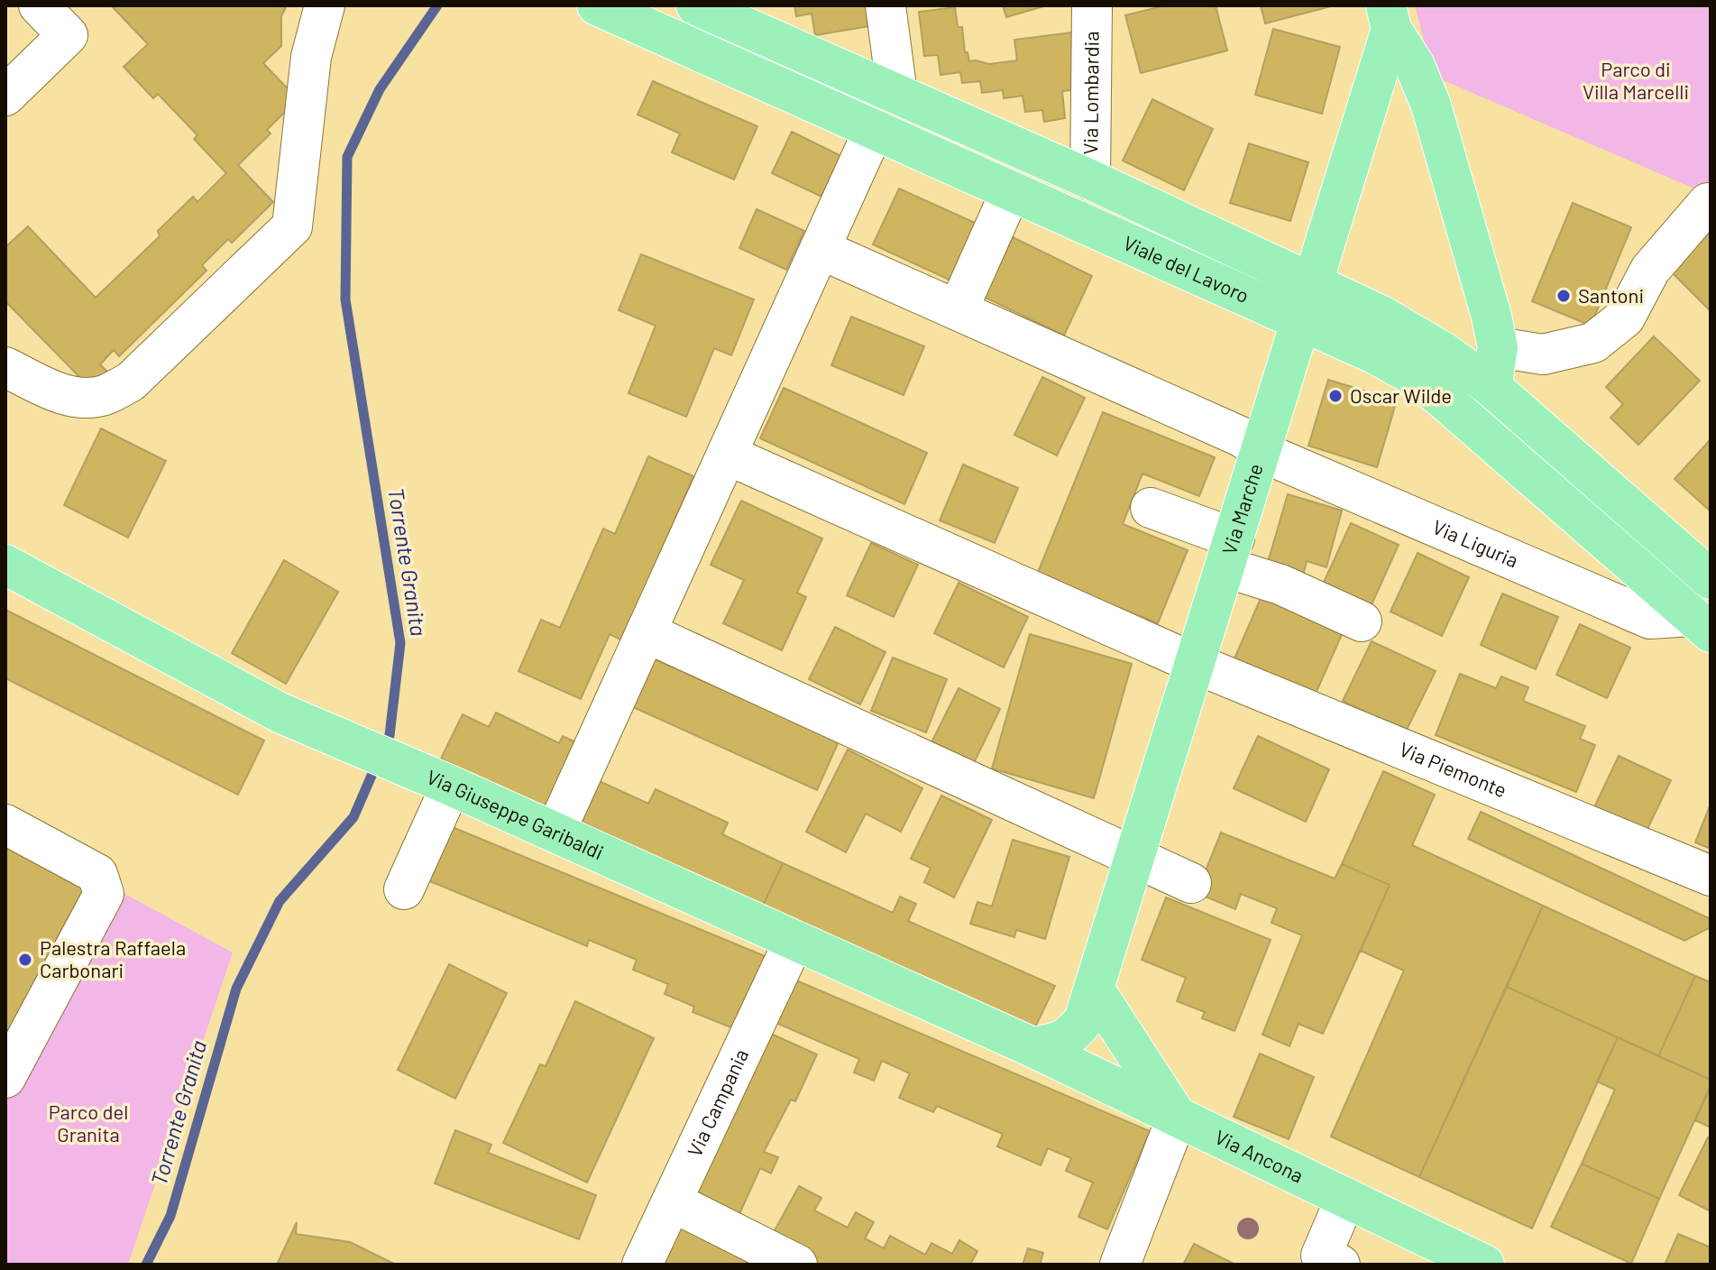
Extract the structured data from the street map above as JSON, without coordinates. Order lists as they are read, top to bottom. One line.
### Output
{"streets":{"main road":["Viale del Lavoro","Via Marche","Via Giuseppe Garibaldi","Via Ancona"],"street":["Via Lombardia","Via Liguria","Via Piemonte","Via Campania"]},"crossings":[["Via Lombardia","Viale del Lavoro"],["Viale del Lavoro","Via Marche"],["Viale del Lavoro","Via Liguria"],["Via Marche","Via Liguria"],["Via Marche","Via Piemonte"],["Via Marche","Via Giuseppe Garibaldi"],["Via Marche","Via Ancona"],["Via Giuseppe Garibaldi","Via Campania"],["Via Giuseppe Garibaldi","Via Ancona"]],"water":["Torrente Granita"],"parks":["Parco di Villa Marcelli","Parco del Granita"],"places":["Santoni","Oscar Wilde","Palestra Raffaela Carbonari"]}
